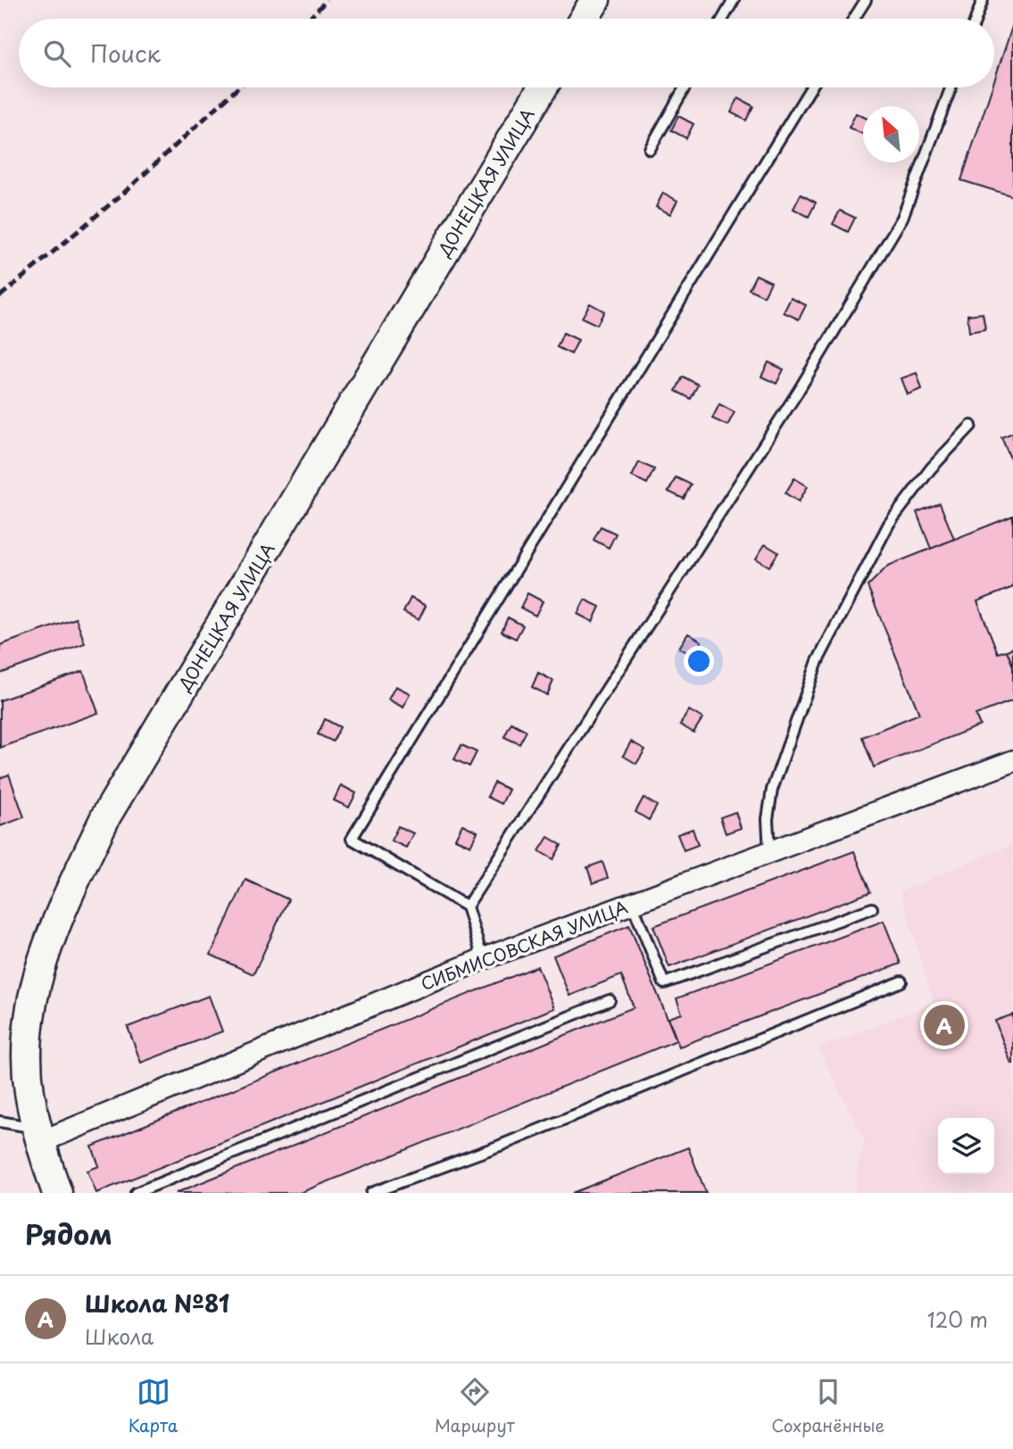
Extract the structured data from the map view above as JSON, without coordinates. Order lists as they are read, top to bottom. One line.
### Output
{"streets":{"main road":["ДОНЕЦКАЯ УЛИЦА"],"street":["СИБМИСОВСКАЯ УЛИЦА"]},"crossings":[["ДОНЕЦКАЯ УЛИЦА","СИБМИСОВСКАЯ УЛИЦА"]],"north":"top left","page":{"search":"Поиск","pins":"A","heading":"Рядом","list":[{"mark":"A","name":"Школа №81","note":"Школа","value":"120 m"}],"nav":["Карта","Маршрут","Сохранённые"]}}
